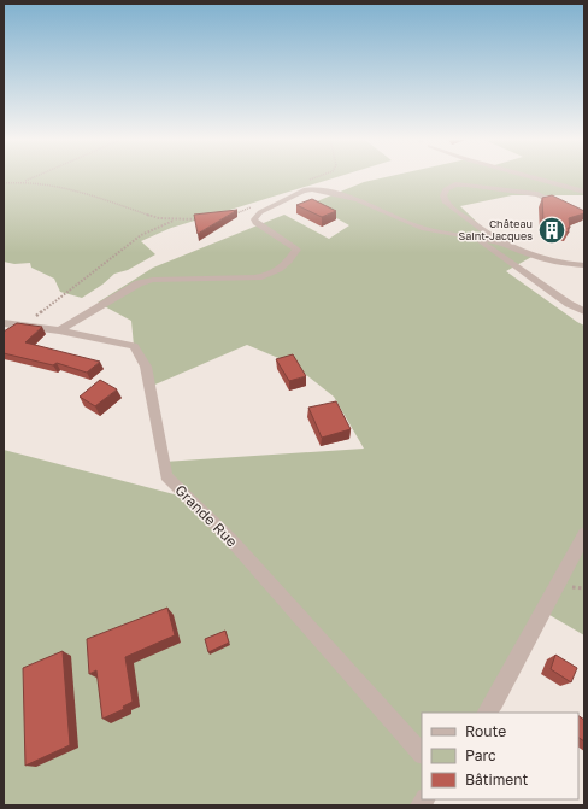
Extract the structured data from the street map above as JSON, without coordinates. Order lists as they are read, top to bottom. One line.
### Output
{"streets":{"street":["Grande Rue"]},"places":{"building":["Château Saint-Jacques"]},"legend":["Route","Parc","Bâtiment"]}
